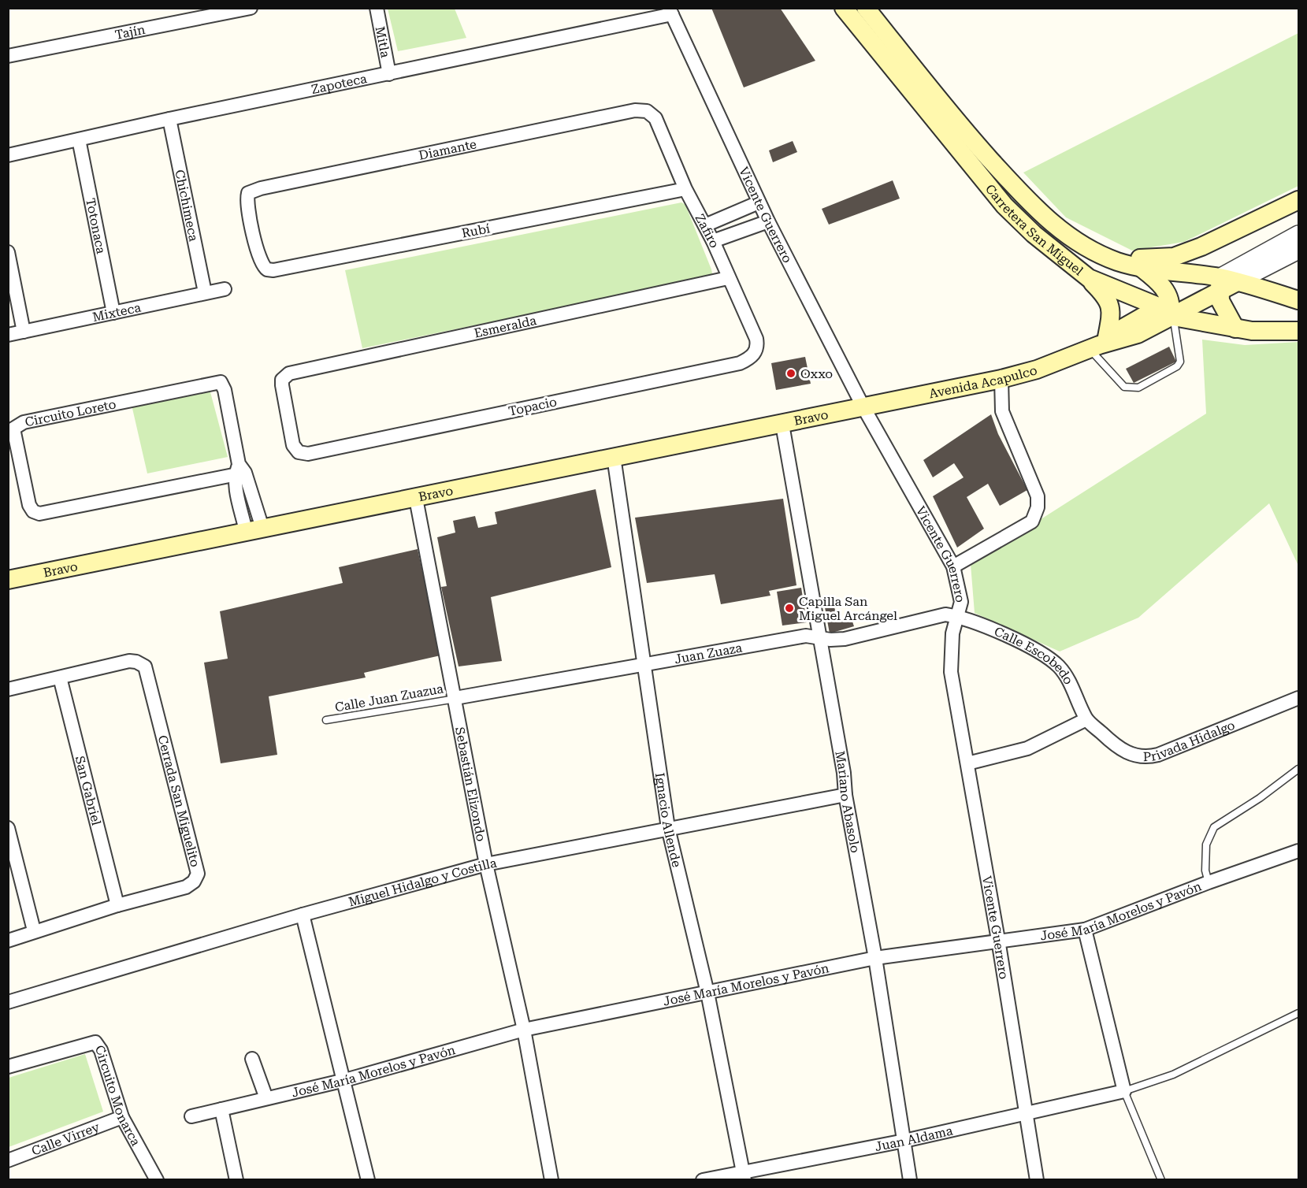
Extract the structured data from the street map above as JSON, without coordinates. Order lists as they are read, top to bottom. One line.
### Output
{"streets":{"main road":["Carretera San Miguel","Avenida Acapulco","Bravo"],"street":["Tajín","Mitla","Zapoteca","Diamante","Chichimeca","Vicente Guerrero","Totonaca","Rubí","Zafiro","Mixteca","Esmeralda","Topacio","Circuito Loreto","Juan Zuaza","Calle Escobedo","Privada Hidalgo","Sebastián Elizondo","San Gabriel","Cerrada San Miguelito","Mariano Abasolo","Ignacio Allende","Miguel Hidalgo y Costilla","José María Morelos y Pavón","Circuito Monarca","Juan Aldama","Calle Virrey"],"lane":["Calle Juan Zuazua"]},"crossings":[["Mitla","Zapoteca"],["Zapoteca","Chichimeca"],["Zapoteca","Vicente Guerrero"],["Zapoteca","Totonaca"],["Diamante","Rubí"],["Diamante","Zafiro"],["Chichimeca","Mixteca"],["Vicente Guerrero","Avenida Acapulco"],["Vicente Guerrero","Bravo"],["Vicente Guerrero","Juan Zuaza"],["Vicente Guerrero","Calle Escobedo"],["Vicente Guerrero","José María Morelos y Pavón"],["Vicente Guerrero","Juan Aldama"],["Totonaca","Mixteca"],["Carretera San Miguel","Avenida Acapulco"],["Rubí","Zafiro"],["Zafiro","Esmeralda"],["Zafiro","Topacio"],["Esmeralda","Topacio"],["Avenida Acapulco","Bravo"],["Bravo","Sebastián Elizondo"],["Bravo","Mariano Abasolo"],["Bravo","Ignacio Allende"],["Juan Zuaza","Calle Escobedo"],["Juan Zuaza","Calle Juan Zuazua"],["Juan Zuaza","Sebastián Elizondo"],["Juan Zuaza","Mariano Abasolo"],["Juan Zuaza","Ignacio Allende"],["Calle Escobedo","Privada Hidalgo"],["Calle Juan Zuazua","Sebastián Elizondo"],["Sebastián Elizondo","Miguel Hidalgo y Costilla"],["Sebastián Elizondo","José María Morelos y Pavón"],["San Gabriel","Cerrada San Miguelito"],["Mariano Abasolo","Miguel Hidalgo y Costilla"],["Mariano Abasolo","José María Morelos y Pavón"],["Mariano Abasolo","Juan Aldama"],["Ignacio Allende","Miguel Hidalgo y Costilla"],["Ignacio Allende","José María Morelos y Pavón"],["Ignacio Allende","Juan Aldama"],["Circuito Monarca","Calle Virrey"]],"places":["Oxxo","Capilla San Miguel Arcángel"]}
